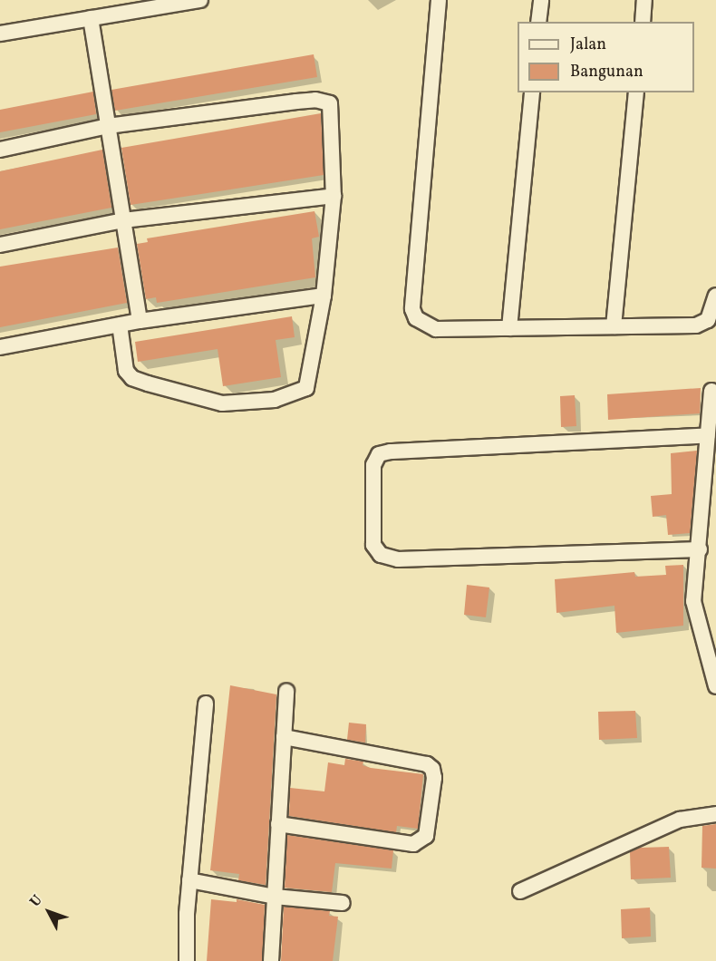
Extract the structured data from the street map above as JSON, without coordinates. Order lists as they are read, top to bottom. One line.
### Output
{"legend":["Jalan","Bangunan"],"north":"top left"}
